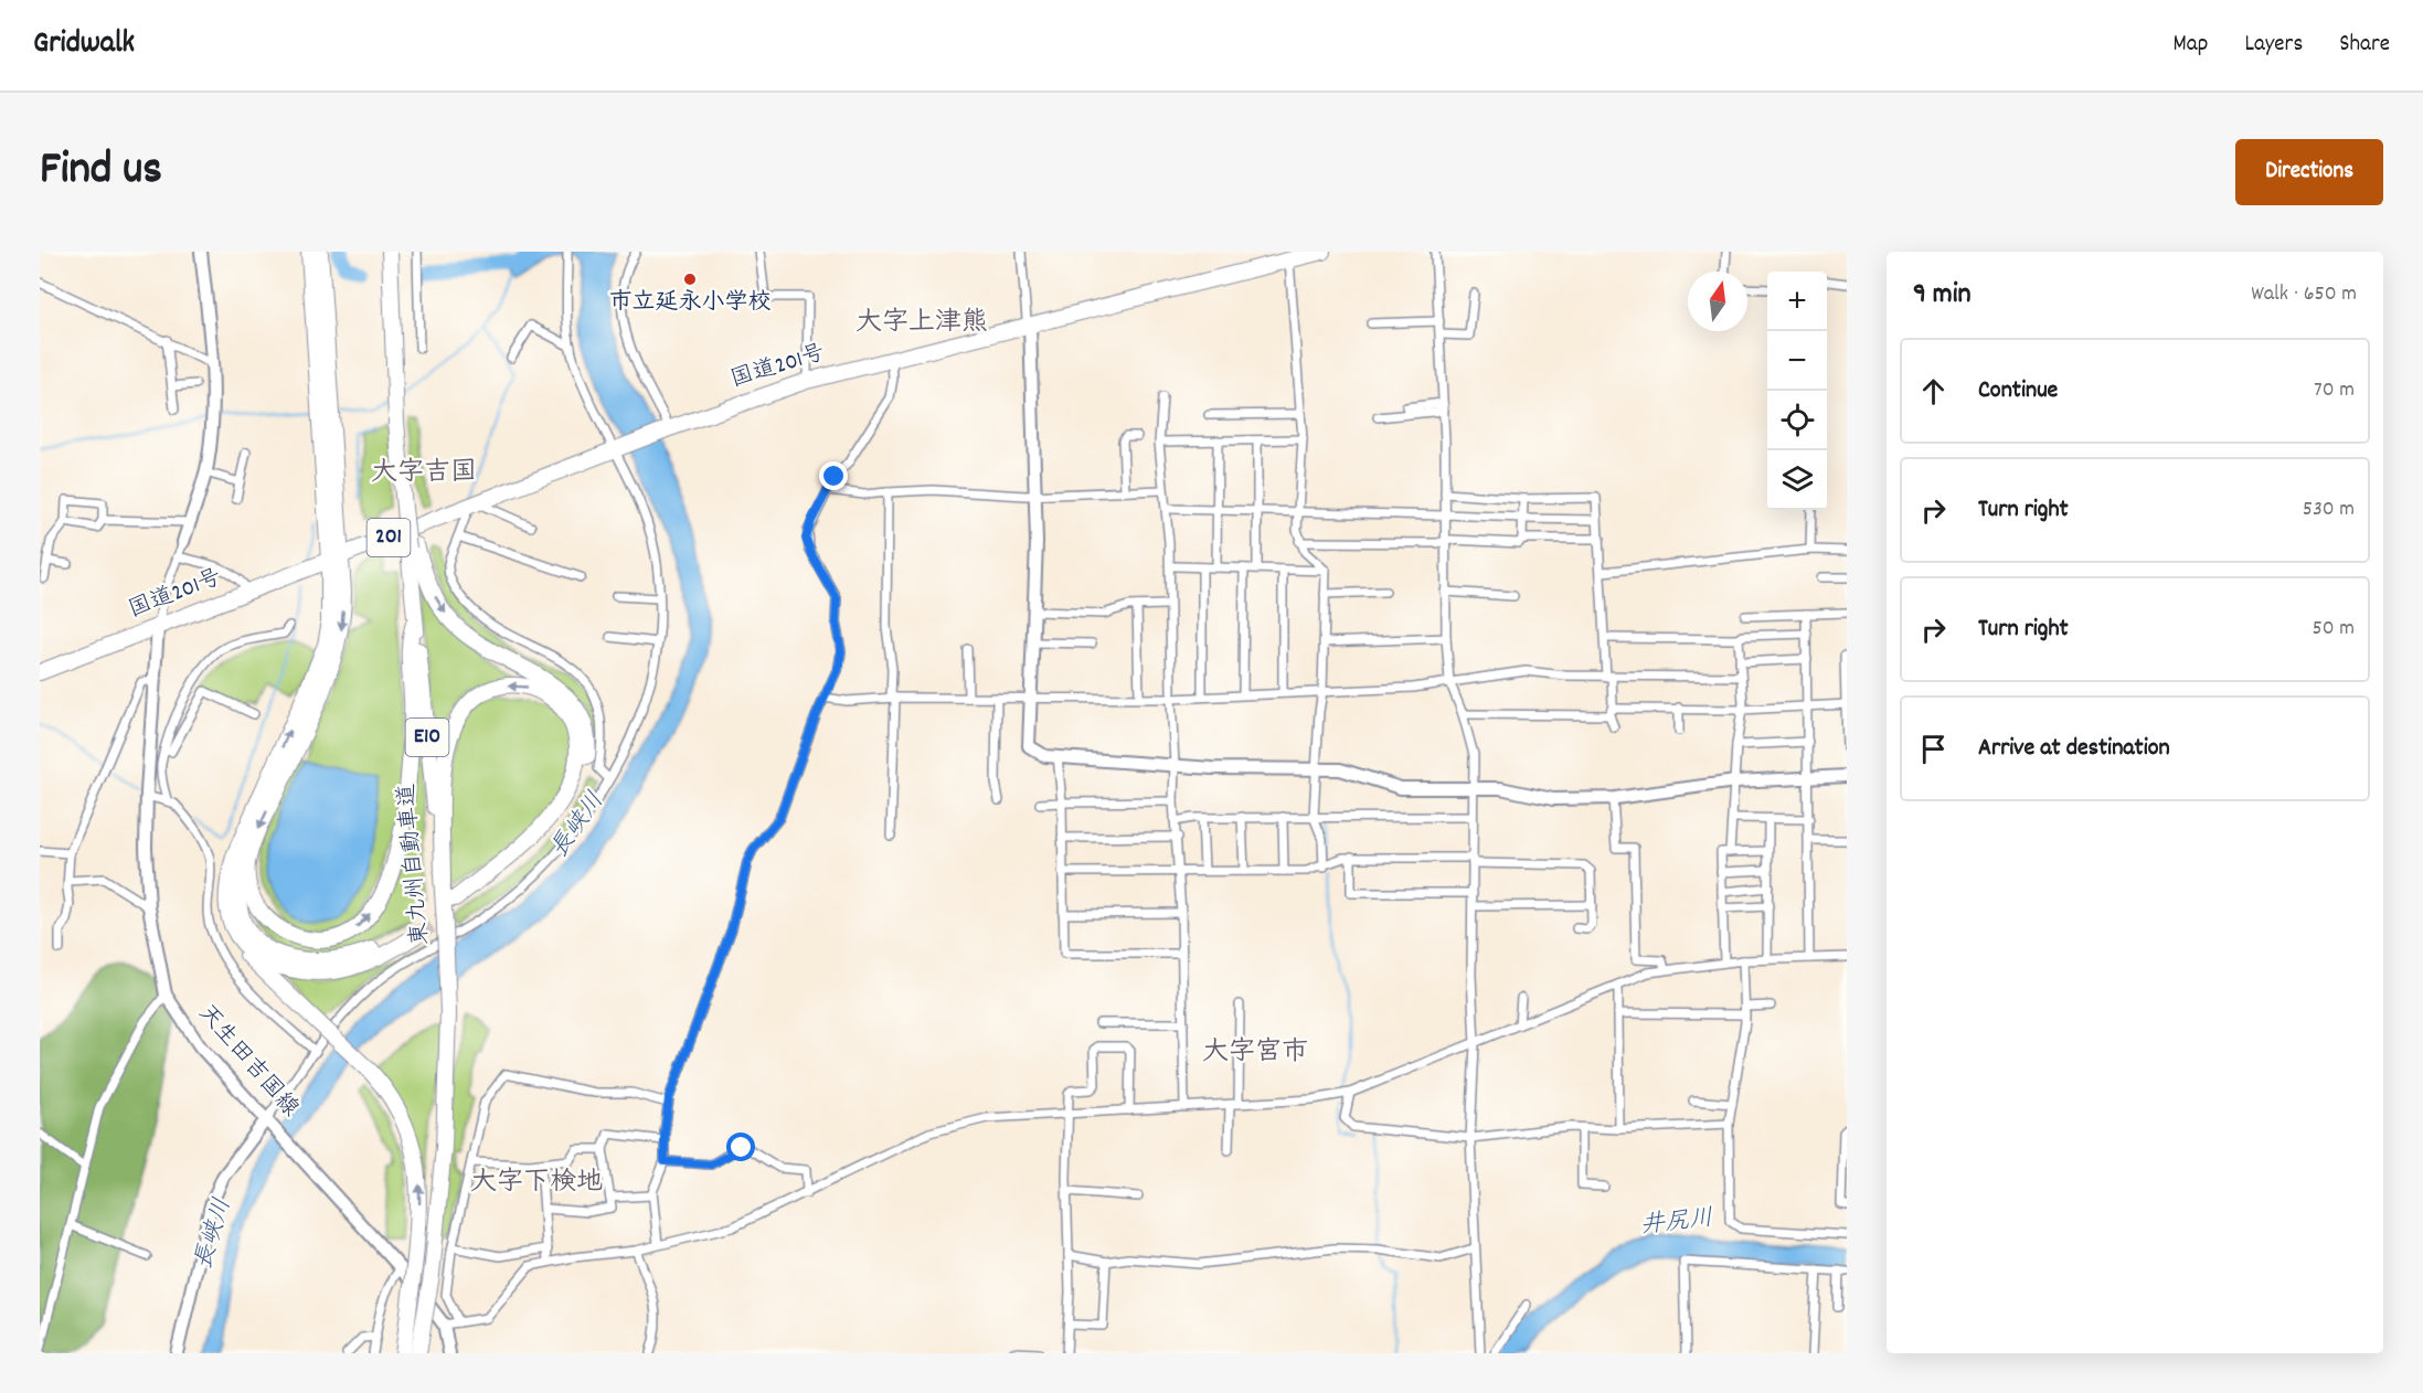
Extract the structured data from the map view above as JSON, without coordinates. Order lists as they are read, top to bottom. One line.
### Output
{"streets":{"highway":["国道201号","201","E10","東九州自動車道"],"street":["天生田吉国線"]},"crossings":[["国道201号","天生田吉国線"]],"districts":["大字上津熊","大字吉国","大字宮市","大字下検地"],"water":["長峡川","井尻川"],"places":["市立延永小学校"],"north":"top","page":{"header":"Gridwalk","nav":["Map","Layers","Share"],"title":"Find us","buttons":"Directions","heading":["9 min","Walk · 650 m"],"map_buttons":["+","−"],"list":[["Continue","70 m"],["Turn right","530 m"],["Turn right","50 m"],"Arrive at destination"]}}
